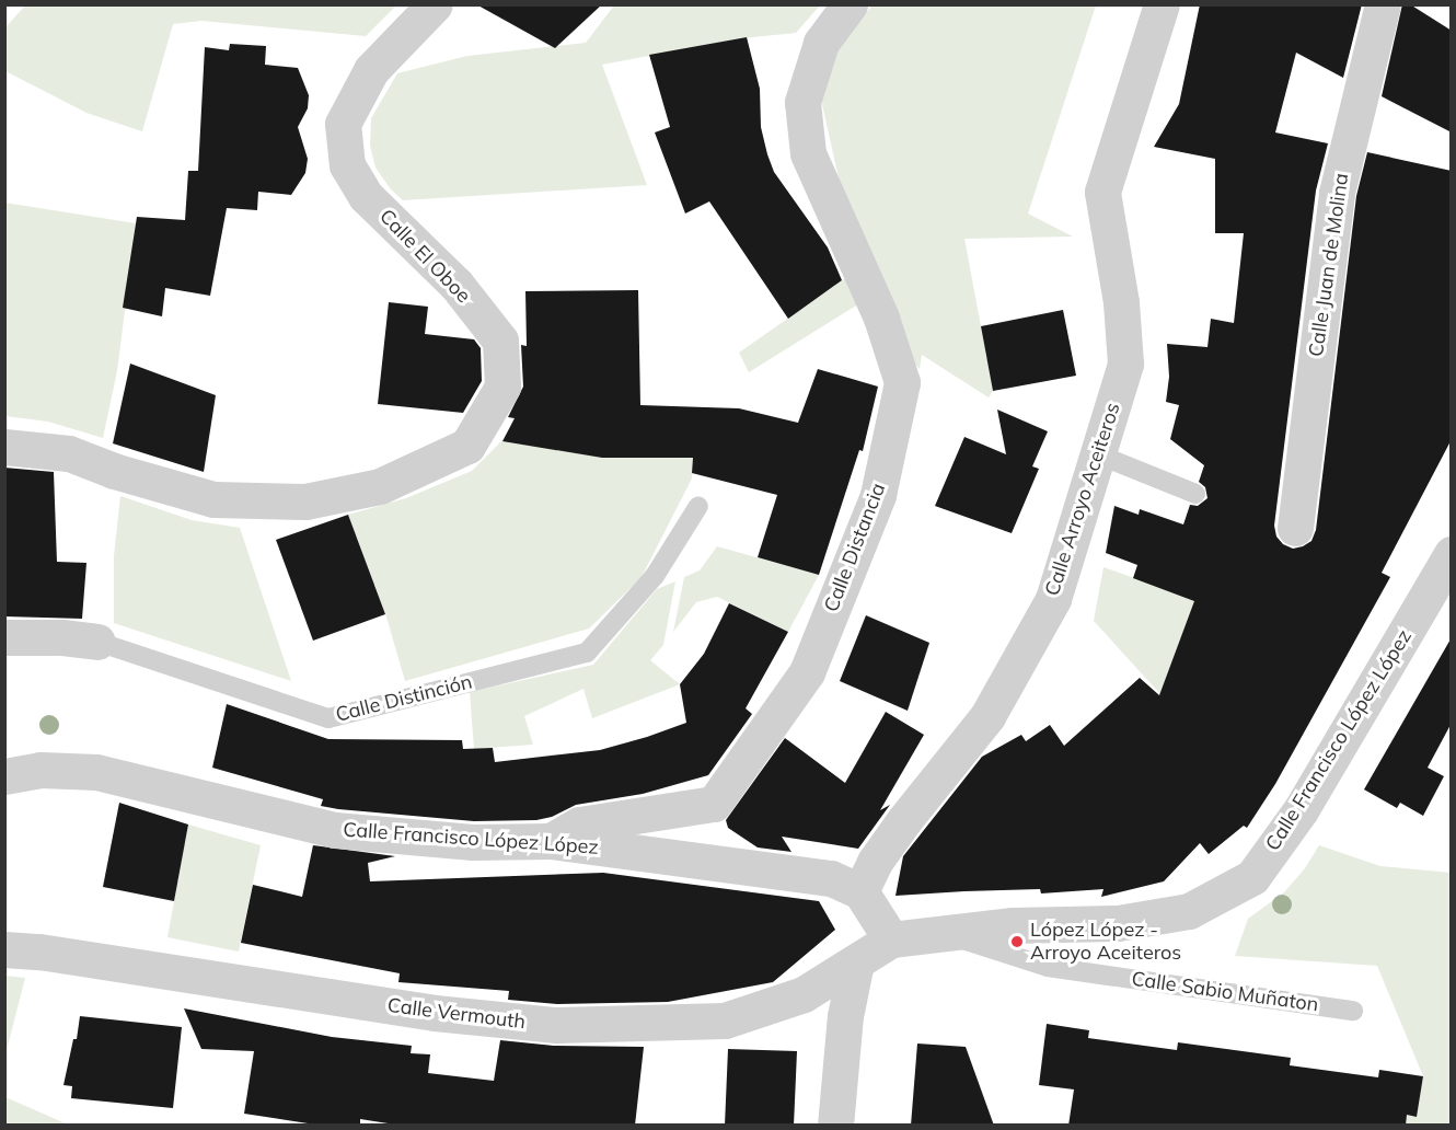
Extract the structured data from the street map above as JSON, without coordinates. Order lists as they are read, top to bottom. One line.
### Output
{"streets":{"street":["Calle El Oboe","Calle Juan de Molina","Calle Arroyo Aceiteros","Calle Distancia","Calle Distinción","Calle Francisco López López","Calle Vermouth"],"lane":["Calle Sabio Muñaton"]},"crossings":[["Calle Arroyo Aceiteros","Calle Francisco López López"],["Calle Distancia","Calle Francisco López López"],["Calle Francisco López López","Calle Sabio Muñaton"],["Calle Francisco López López","Calle Vermouth"]],"places":["López López - Arroyo Aceiteros"]}
